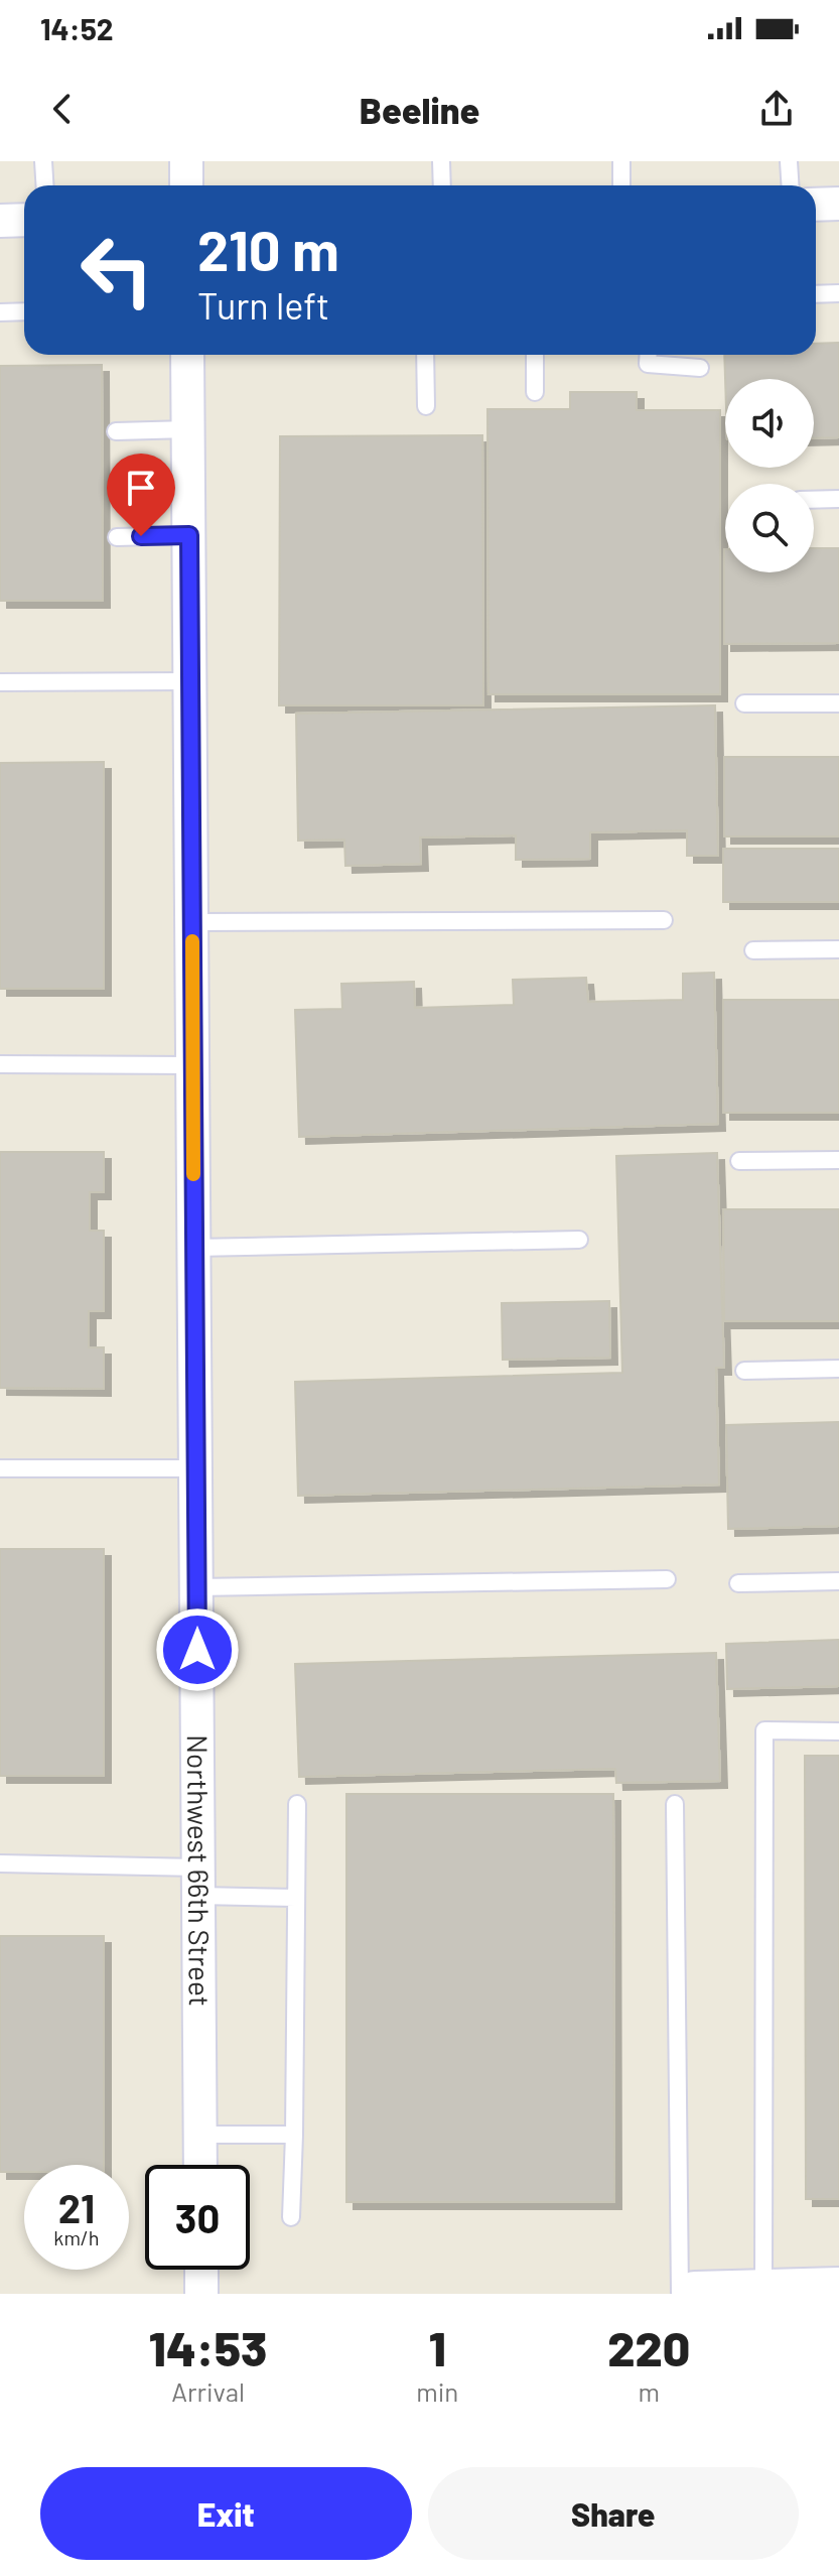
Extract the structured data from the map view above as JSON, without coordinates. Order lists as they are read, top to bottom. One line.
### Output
{"streets":{"street":["Northwest 66th Street"]},"page":{"status":"14:52","header":"Beeline","turn":["210 m","Turn left"],"speed":"21 km/h","limit":"30","eta":["14:53","Arrival","1","min","220","m"],"buttons":["Exit","Share"]}}
